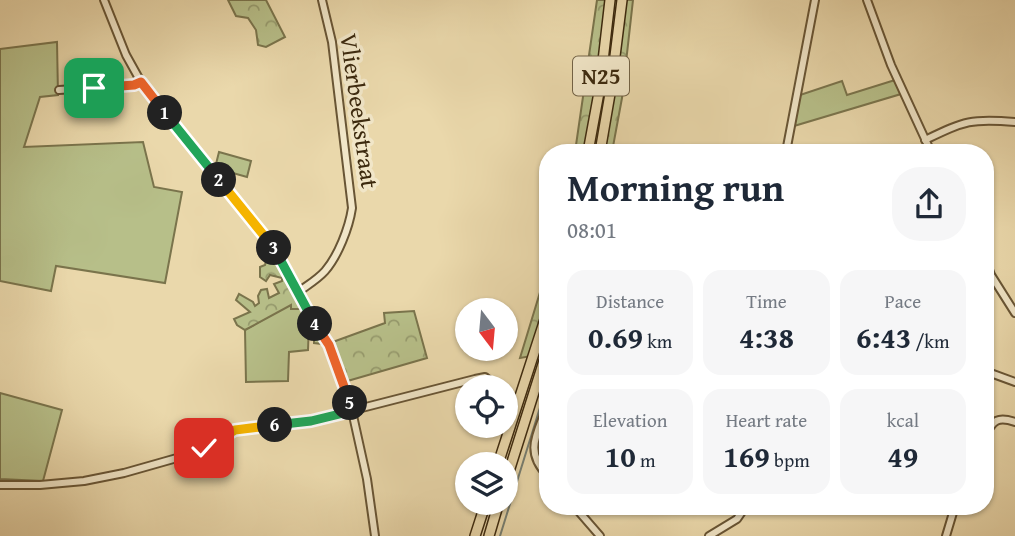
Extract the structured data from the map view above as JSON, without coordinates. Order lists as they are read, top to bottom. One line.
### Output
{"streets":{"highway":["N25"],"street":["Vlierbeekstraat"]},"north":"bottom","page":{"pins":["1","2","3","4","5","6"],"heading":["Morning run","08:01"],"stats":[["Distance","0.69 km"],["Time","4:38"],["Pace","6:43 /km"],["Elevation","10 m"],["Heart rate","169 bpm"],["kcal","49"]]}}
